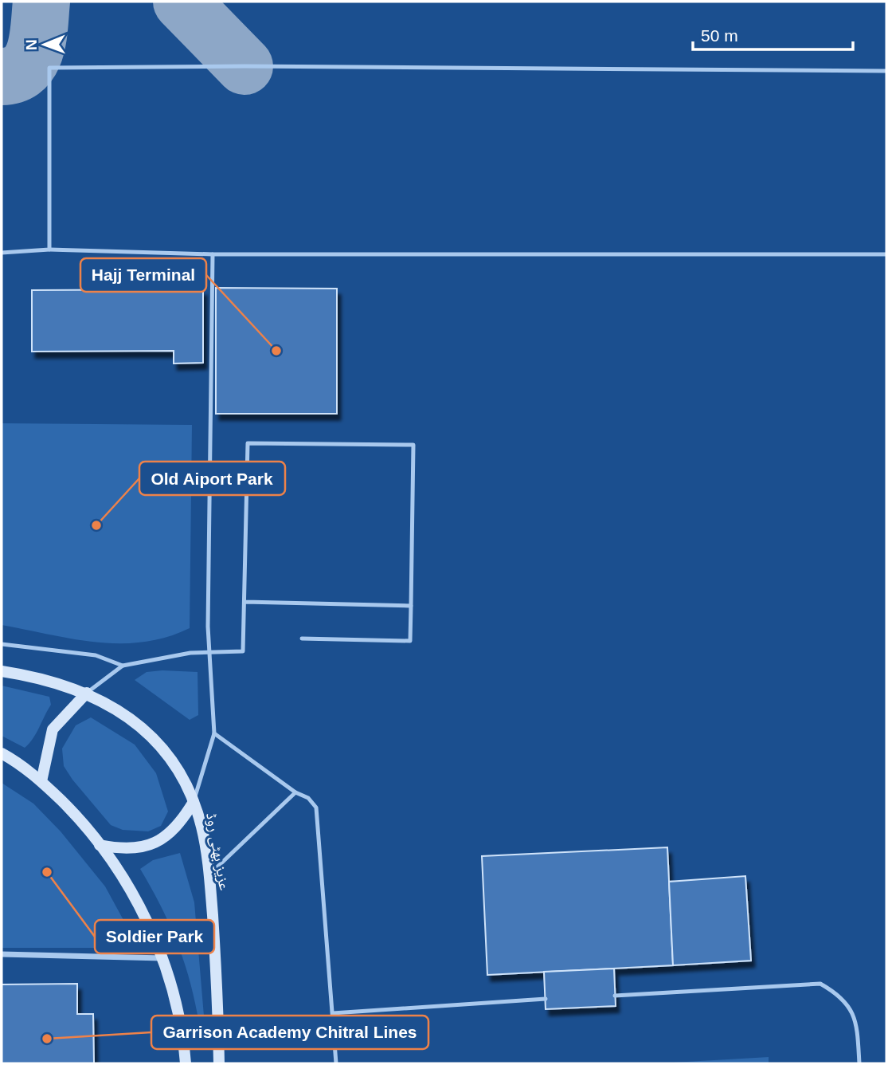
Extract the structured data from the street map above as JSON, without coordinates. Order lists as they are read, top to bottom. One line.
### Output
{"streets":{"main road":["عزیز بھٹی روڈ"]},"places":["Hajj Terminal","Old Aiport Park","Soldier Park","Garrison Academy Chitral Lines"],"scale_bar":"50 m","north":"left"}
